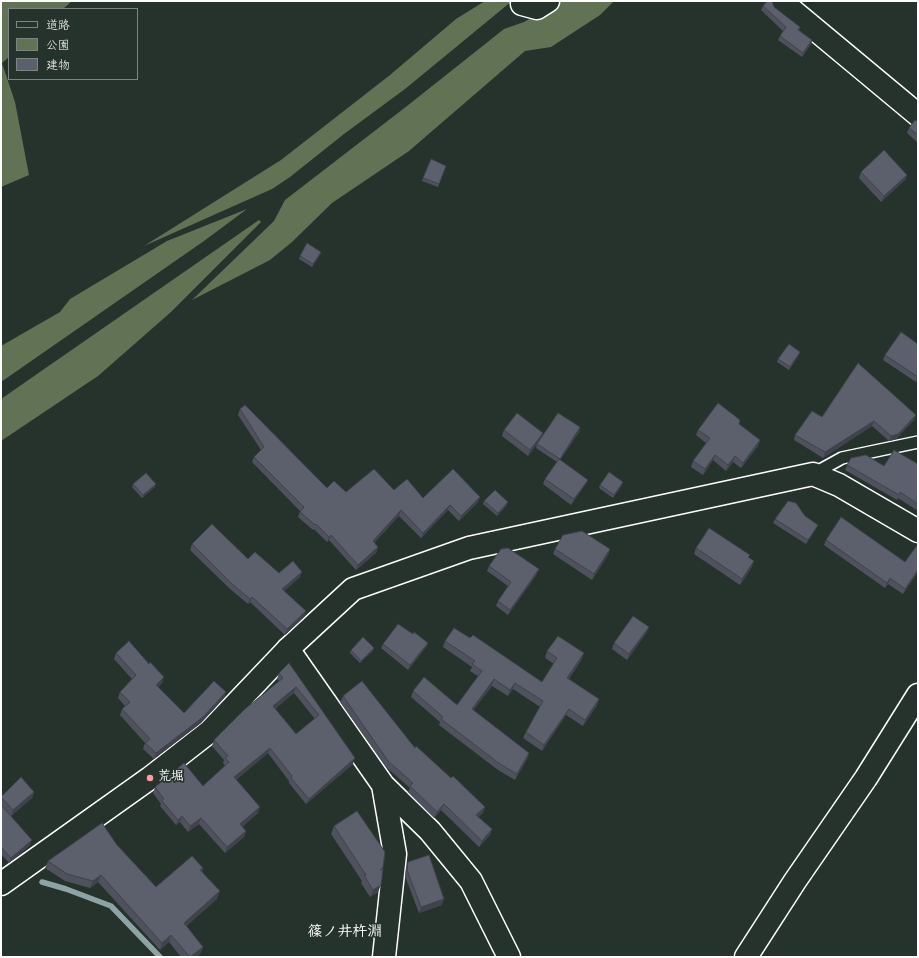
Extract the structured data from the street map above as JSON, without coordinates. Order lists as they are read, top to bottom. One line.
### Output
{"districts":["篠ノ井杵淵"],"places":["荒堀"],"legend":["道路","公園","建物"]}
